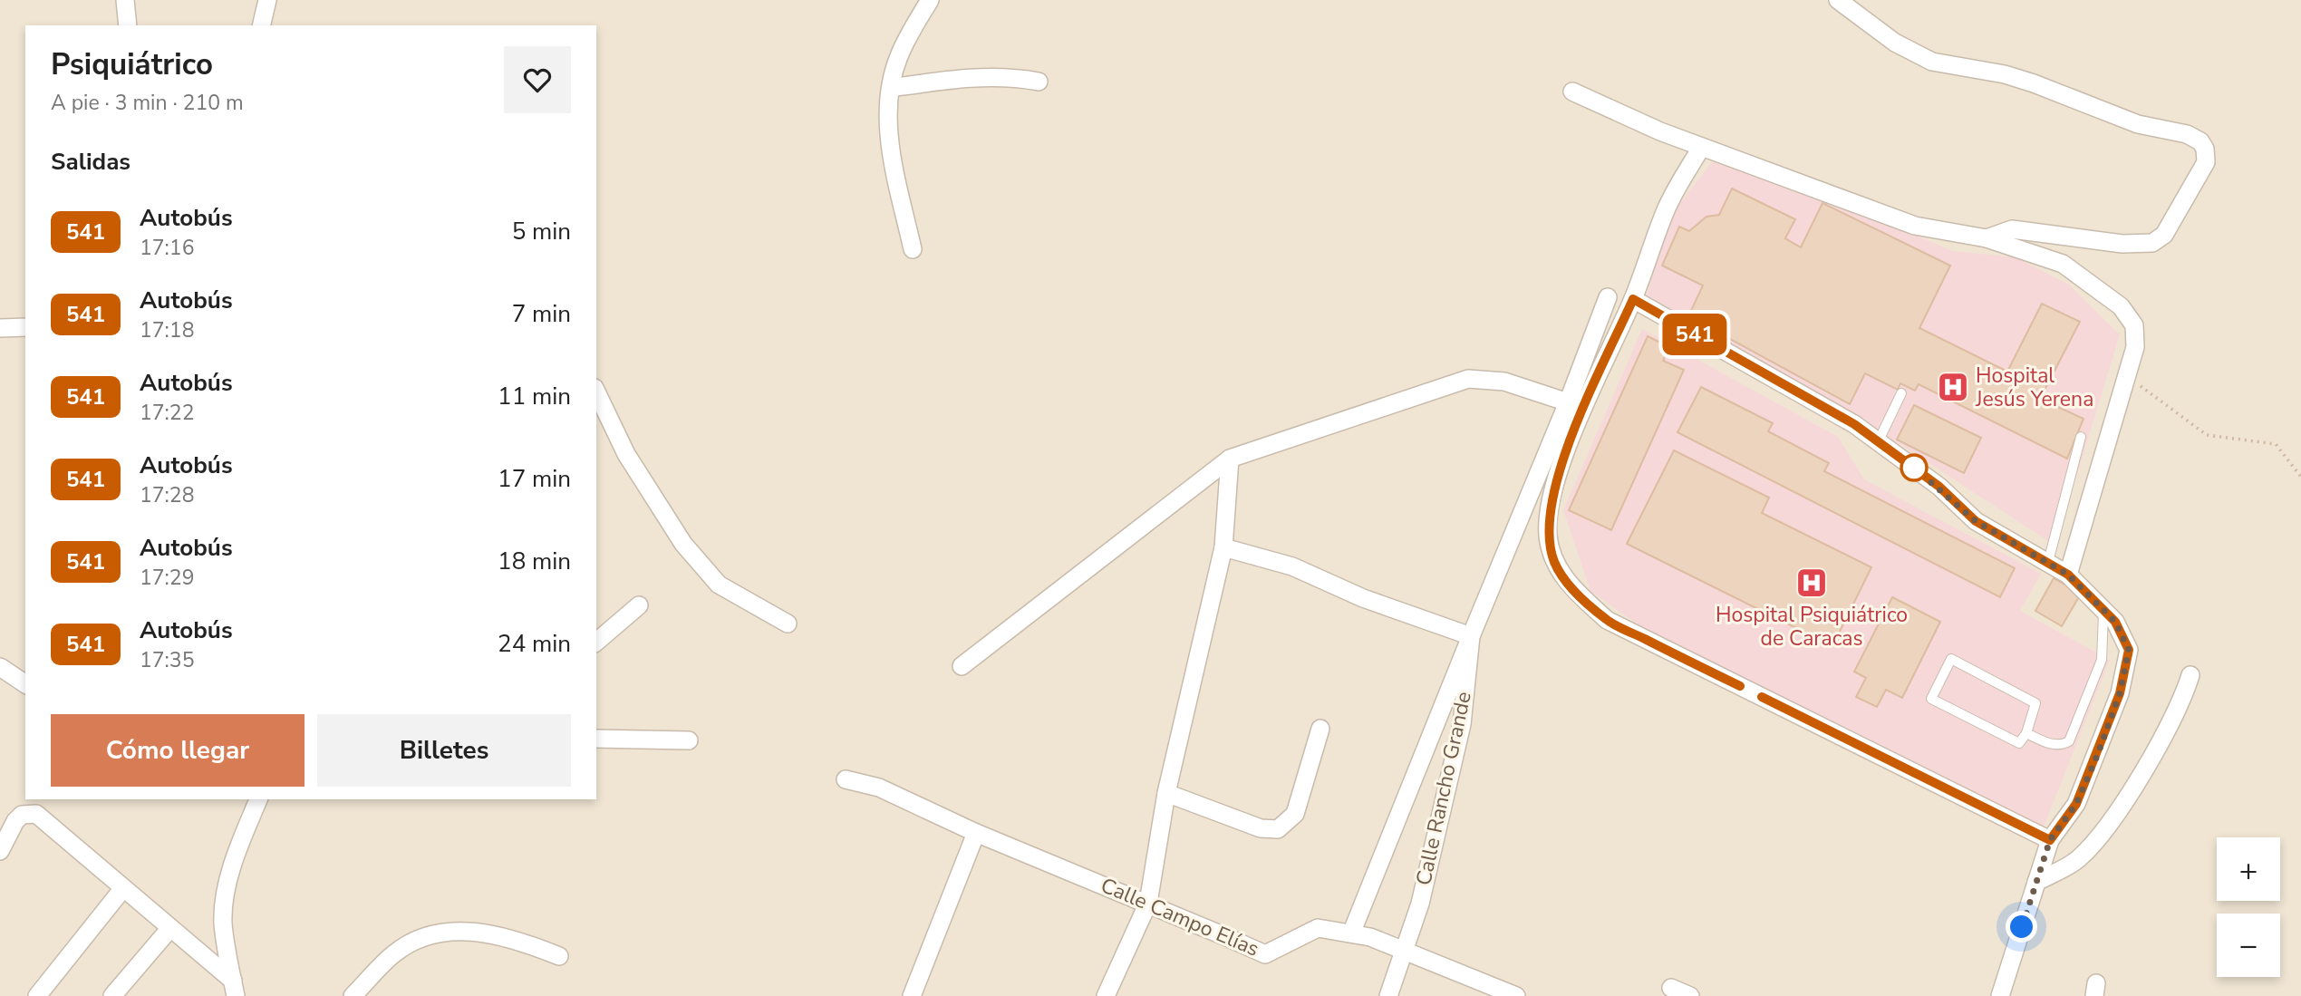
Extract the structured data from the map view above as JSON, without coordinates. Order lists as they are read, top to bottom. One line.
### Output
{"streets":{"street":["Calle Rancho Grande","Calle Campo Elías"]},"crossings":[["Calle Rancho Grande","Calle Campo Elías"]],"places":{"hospital":["Hospital Jesús Yerena","Hospital Psiquiátrico de Caracas"]},"lines":["bus line 541"],"page":{"on_map":"541","heading":[["Psiquiátrico","A pie · 3 min · 210 m"],"Salidas"],"list":[{"mark":"541","name":"Autobús","note":"17:16","value":"5 min"},{"mark":"541","name":"Autobús","note":"17:18","value":"7 min"},{"mark":"541","name":"Autobús","note":"17:22","value":"11 min"},{"mark":"541","name":"Autobús","note":"17:28","value":"17 min"},{"mark":"541","name":"Autobús","note":"17:29","value":"18 min"},{"mark":"541","name":"Autobús","note":"17:35","value":"24 min"}],"buttons":["Cómo llegar","Billetes"],"map_buttons":["+","−"]}}
